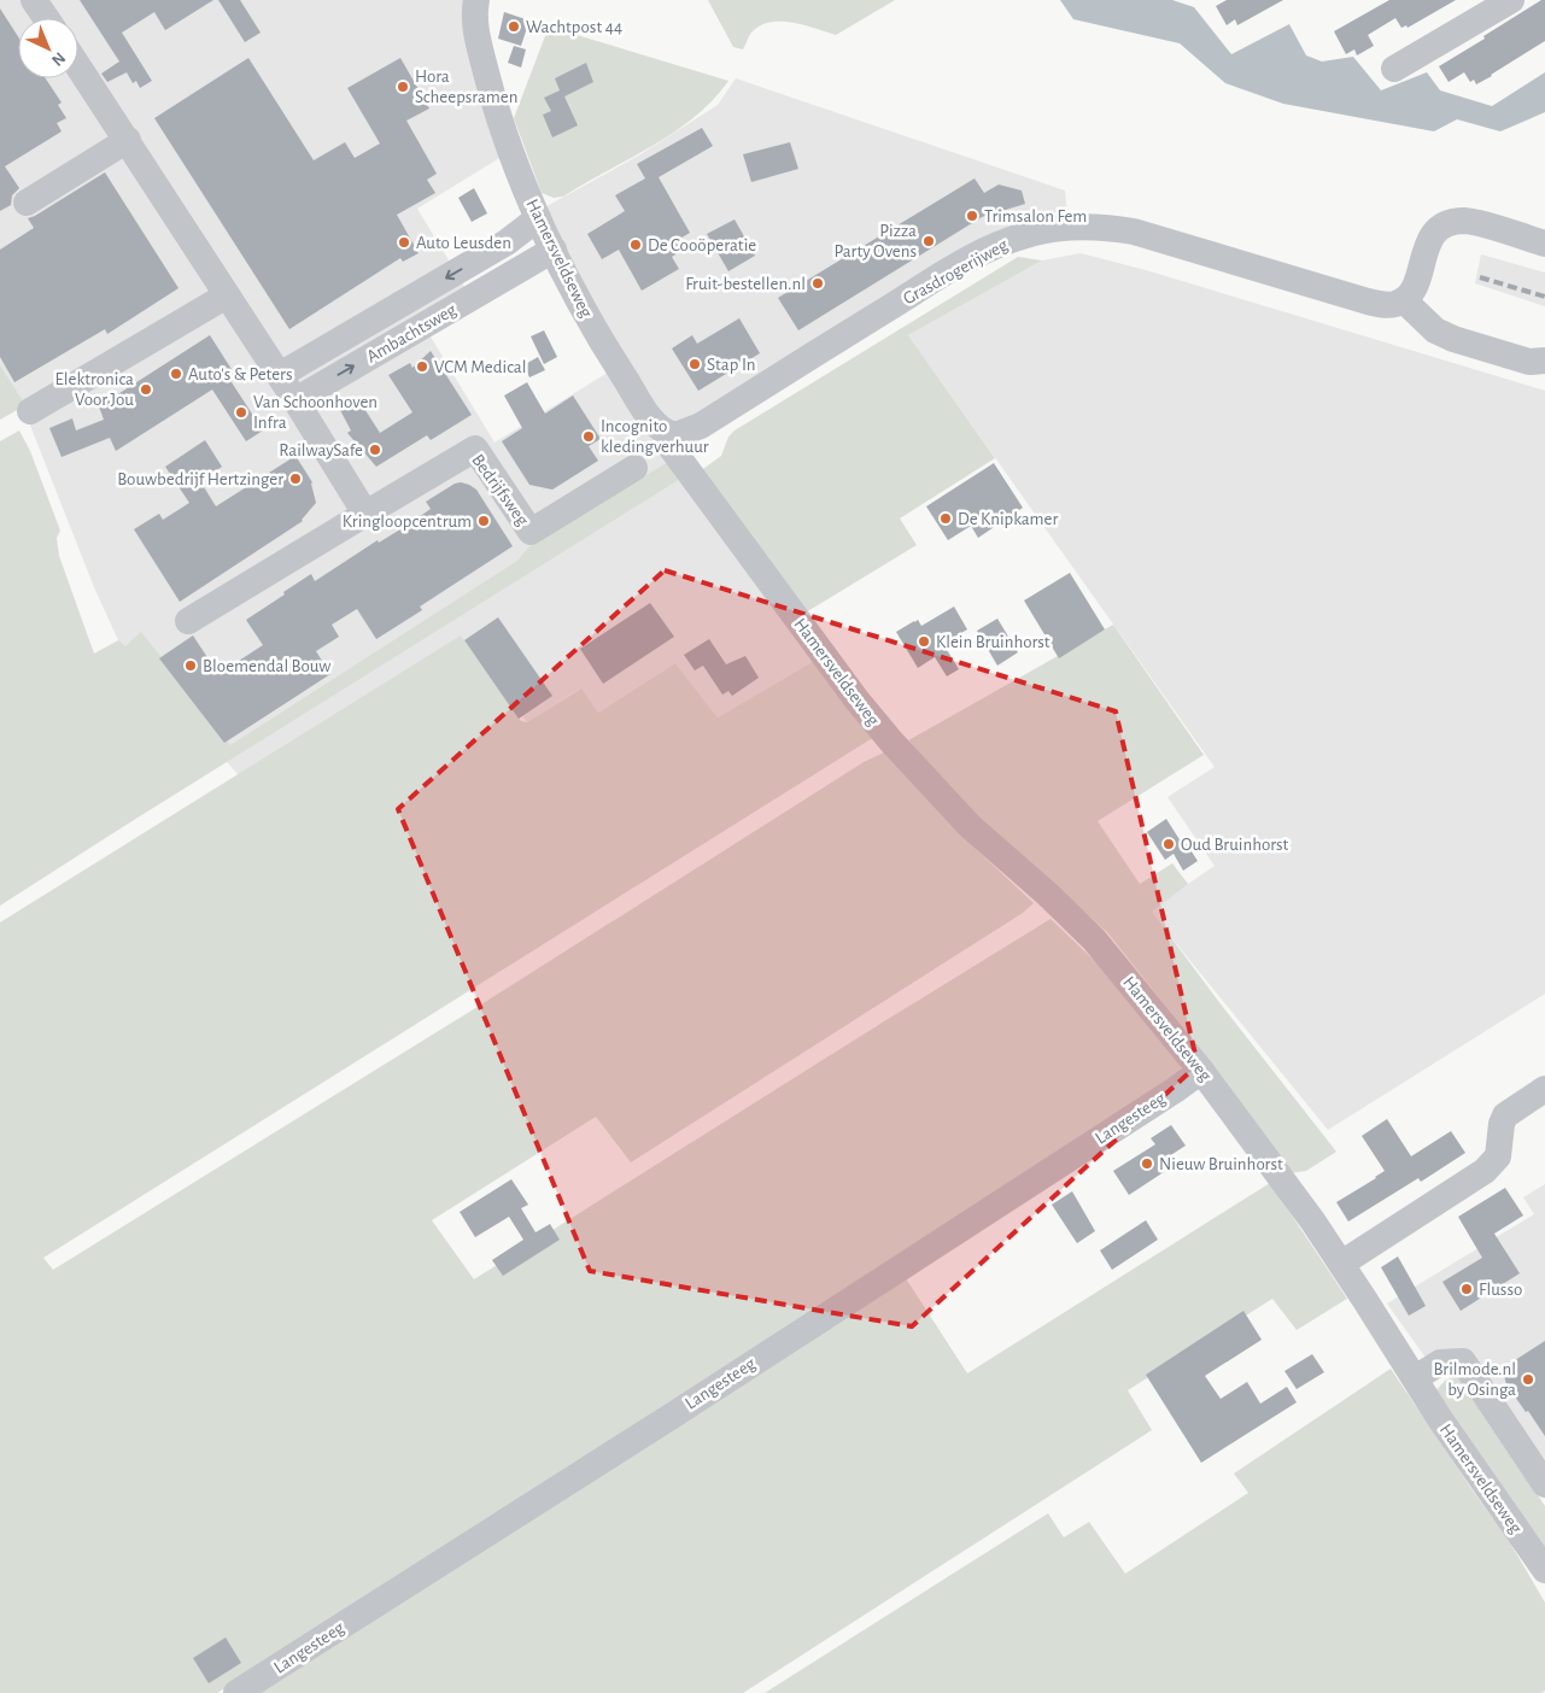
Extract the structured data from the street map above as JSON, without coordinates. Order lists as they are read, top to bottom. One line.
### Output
{"streets":{"street":["Hamersveldseweg","Grasdrogerijweg","Ambachtsweg","Bedrijfsweg","Langesteeg"]},"crossings":[["Hamersveldseweg","Grasdrogerijweg"],["Hamersveldseweg","Ambachtsweg"],["Hamersveldseweg","Langesteeg"]],"places":["Wachtpost 44","Hora Scheepsramen","Trimsalon Fem","Pizza Party Ovens","Auto Leusden","De Cooöperatie","Fruit-bestellen.nl","Stap In","VCM Medical","Auto's & Peters","Elektronica Voor Jou","Van Schoonhoven Infra","Incognito kledingverhuur","RailwaySafe","Bouwbedrijf Hertzinger","De Knipkamer","Kringloopcentrum","Klein Bruinhorst","Bloemendal Bouw","Oud Bruinhorst","Nieuw Bruinhorst","Flusso","Brilmode.nl by Osinga"],"north":"bottom right"}
